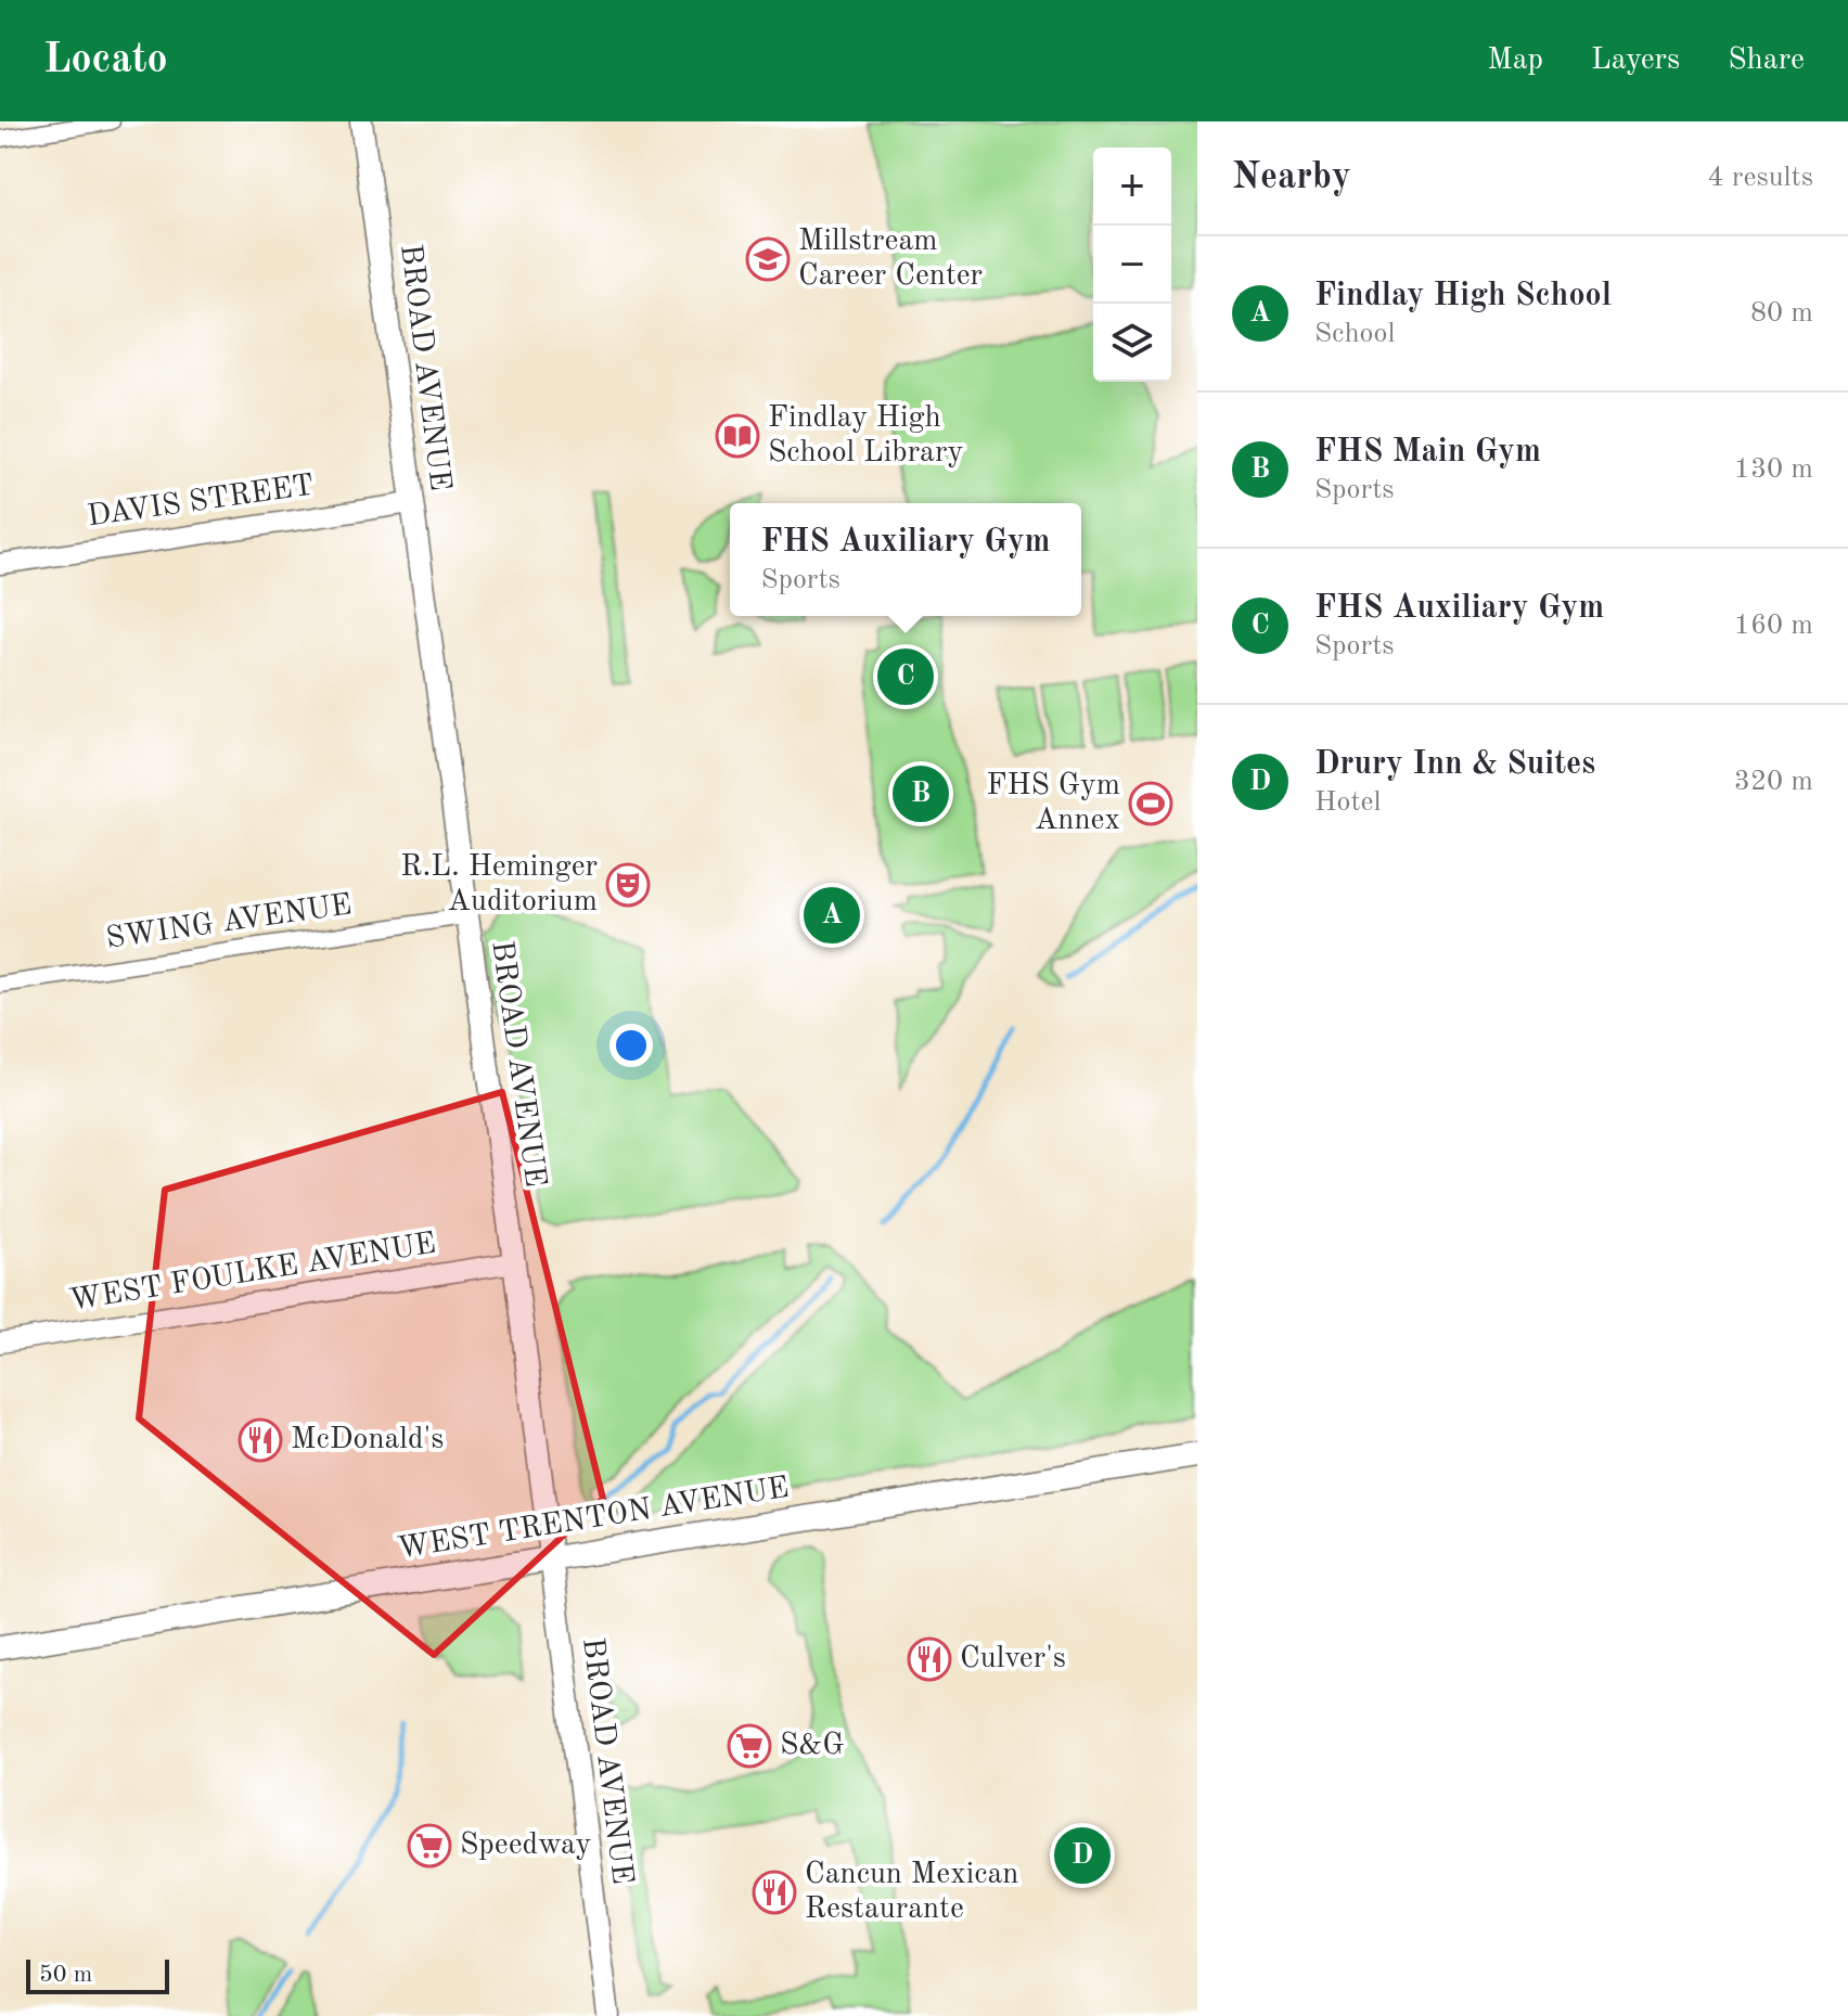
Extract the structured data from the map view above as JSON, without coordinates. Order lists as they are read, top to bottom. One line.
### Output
{"streets":{"main road":["BROAD AVENUE","WEST TRENTON AVENUE"],"street":["DAVIS STREET","SWING AVENUE","WEST FOULKE AVENUE"]},"crossings":[["BROAD AVENUE","DAVIS STREET"],["BROAD AVENUE","SWING AVENUE"],["BROAD AVENUE","WEST FOULKE AVENUE"],["BROAD AVENUE","WEST TRENTON AVENUE"]],"places":{"school or university":["Millstream Career Center"],"library":["Findlay High School Library"],"sports":["FHS Gym Annex"],"theatre":["R.L. Heminger Auditorium"],"restaurant":["McDonald's","Culver's","Cancun Mexican Restaurante"],"supermarket":["S&G","Speedway"]},"scale_bar":"50 m","page":{"header":"Locato","nav":["Map","Layers","Share"],"heading":["Nearby","4 results"],"map_buttons":["+","−"],"list":[{"mark":"A","name":"Findlay High School","note":"School","value":"80 m"},{"mark":"B","name":"FHS Main Gym","note":"Sports","value":"130 m"},{"mark":"C","name":"FHS Auxiliary Gym","note":"Sports","value":"160 m"},{"mark":"D","name":"Drury Inn & Suites","note":"Hotel","value":"320 m"}],"popup":["FHS Auxiliary Gym","Sports"],"pins":["C","B","A","D"],"scale":"50 m"}}
